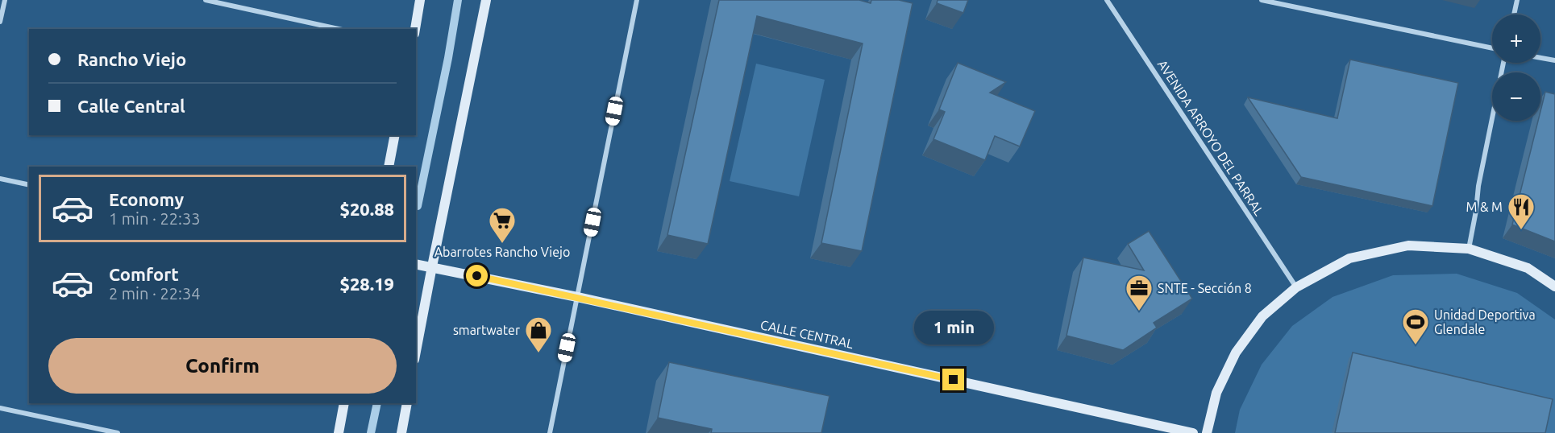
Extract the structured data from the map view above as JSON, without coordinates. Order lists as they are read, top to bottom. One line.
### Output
{"streets":{"main road":["CALLE CENTRAL"],"street":["AVENIDA ARROYO DEL PARRAL"]},"places":{"restaurant":["M & M"],"supermarket":["Abarrotes Rancho Viejo"],"office":["SNTE - Sección 8"],"sports":["Unidad Deportiva Glendale"],"shop":["smartwater"]},"page":{"map_buttons":["+","−"],"banner":["Rancho Viejo","Calle Central"],"list":[{"name":"Economy","note":"1 min · 22:33","value":"$20.88"},{"name":"Comfort","note":"2 min · 22:34","value":"$28.19"}],"bubble":"1 min","buttons":"Confirm"}}
